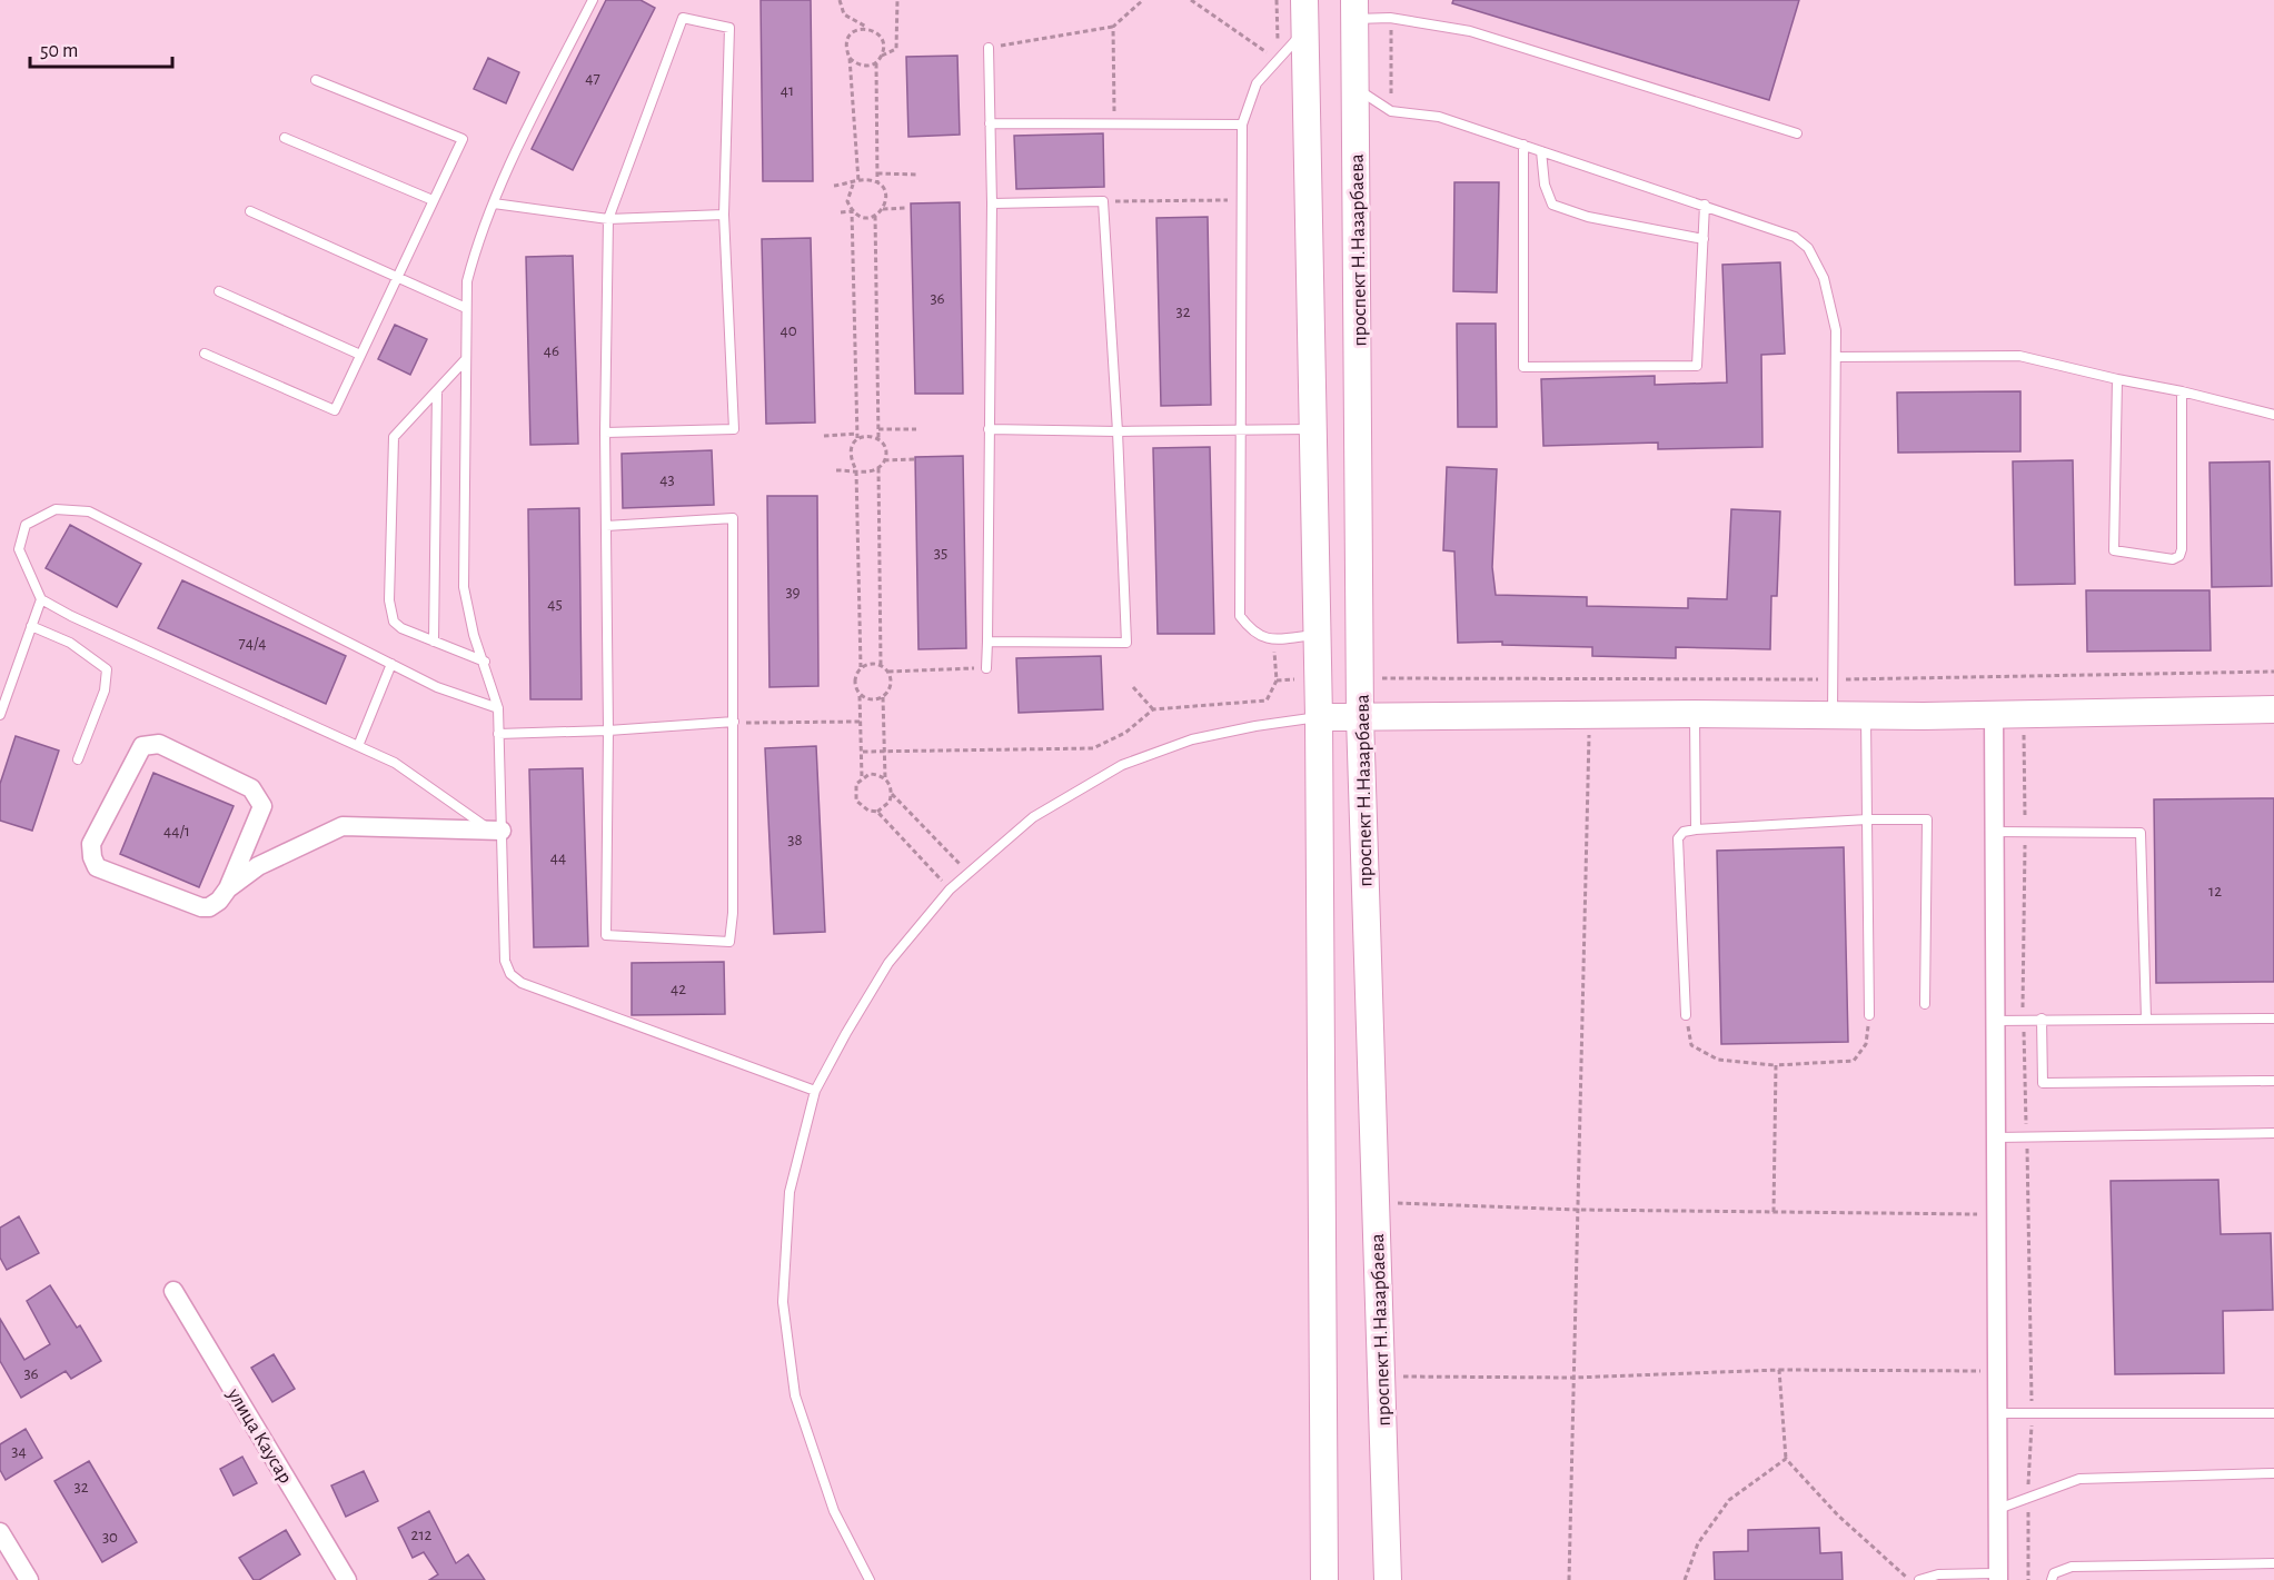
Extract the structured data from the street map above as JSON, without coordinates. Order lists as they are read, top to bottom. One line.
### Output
{"streets":{"main road":["проспект Н.Назарбаева"],"street":["улица Каусар"]},"house_numbers":["47","41","36","32","40","46","43","35","39","45","74/4","44/1","38","44","12","42","36","34","32","212","30"],"scale_bar":"50 m"}
